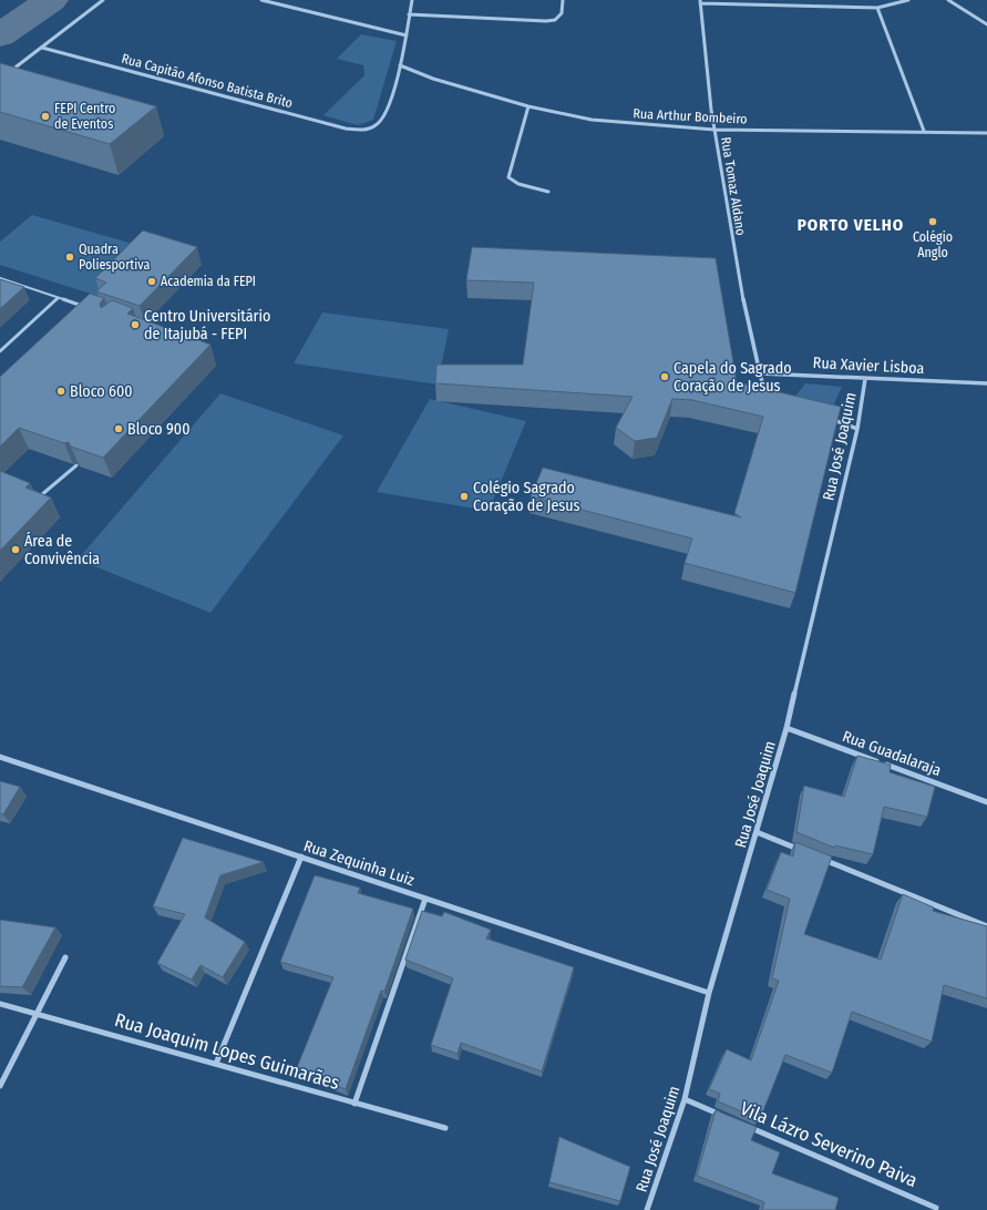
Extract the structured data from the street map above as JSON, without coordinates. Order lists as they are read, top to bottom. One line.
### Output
{"streets":{"street":["Rua Capitão Afonso Batista Brito","Rua Arthur Bombeiro","Rua Tomaz Aldano","Rua Xavier Lisboa","Rua José Joaquim","Rua Guadalaraja","Rua Zequinha Luiz","Rua Joaquim Lopes Guimarães","Vila Lázro Severino Paiva"]},"crossings":[["Rua Capitão Afonso Batista Brito","Rua Arthur Bombeiro"],["Rua Arthur Bombeiro","Rua Tomaz Aldano"],["Rua Tomaz Aldano","Rua Xavier Lisboa"],["Rua Xavier Lisboa","Rua José Joaquim"],["Rua José Joaquim","Rua Guadalaraja"],["Rua José Joaquim","Rua Zequinha Luiz"],["Rua José Joaquim","Vila Lázro Severino Paiva"]],"districts":["PORTO VELHO"],"places":["FEPI Centro de Eventos","Colégio Anglo","Quadra Poliesportiva","Academia da FEPI","Centro Universitário de Itajubá - FEPI","Capela do Sagrado Coração de Jesus","Bloco 600","Bloco 900","Colégio Sagrado Coração de Jesus","Área de Convivência"]}
